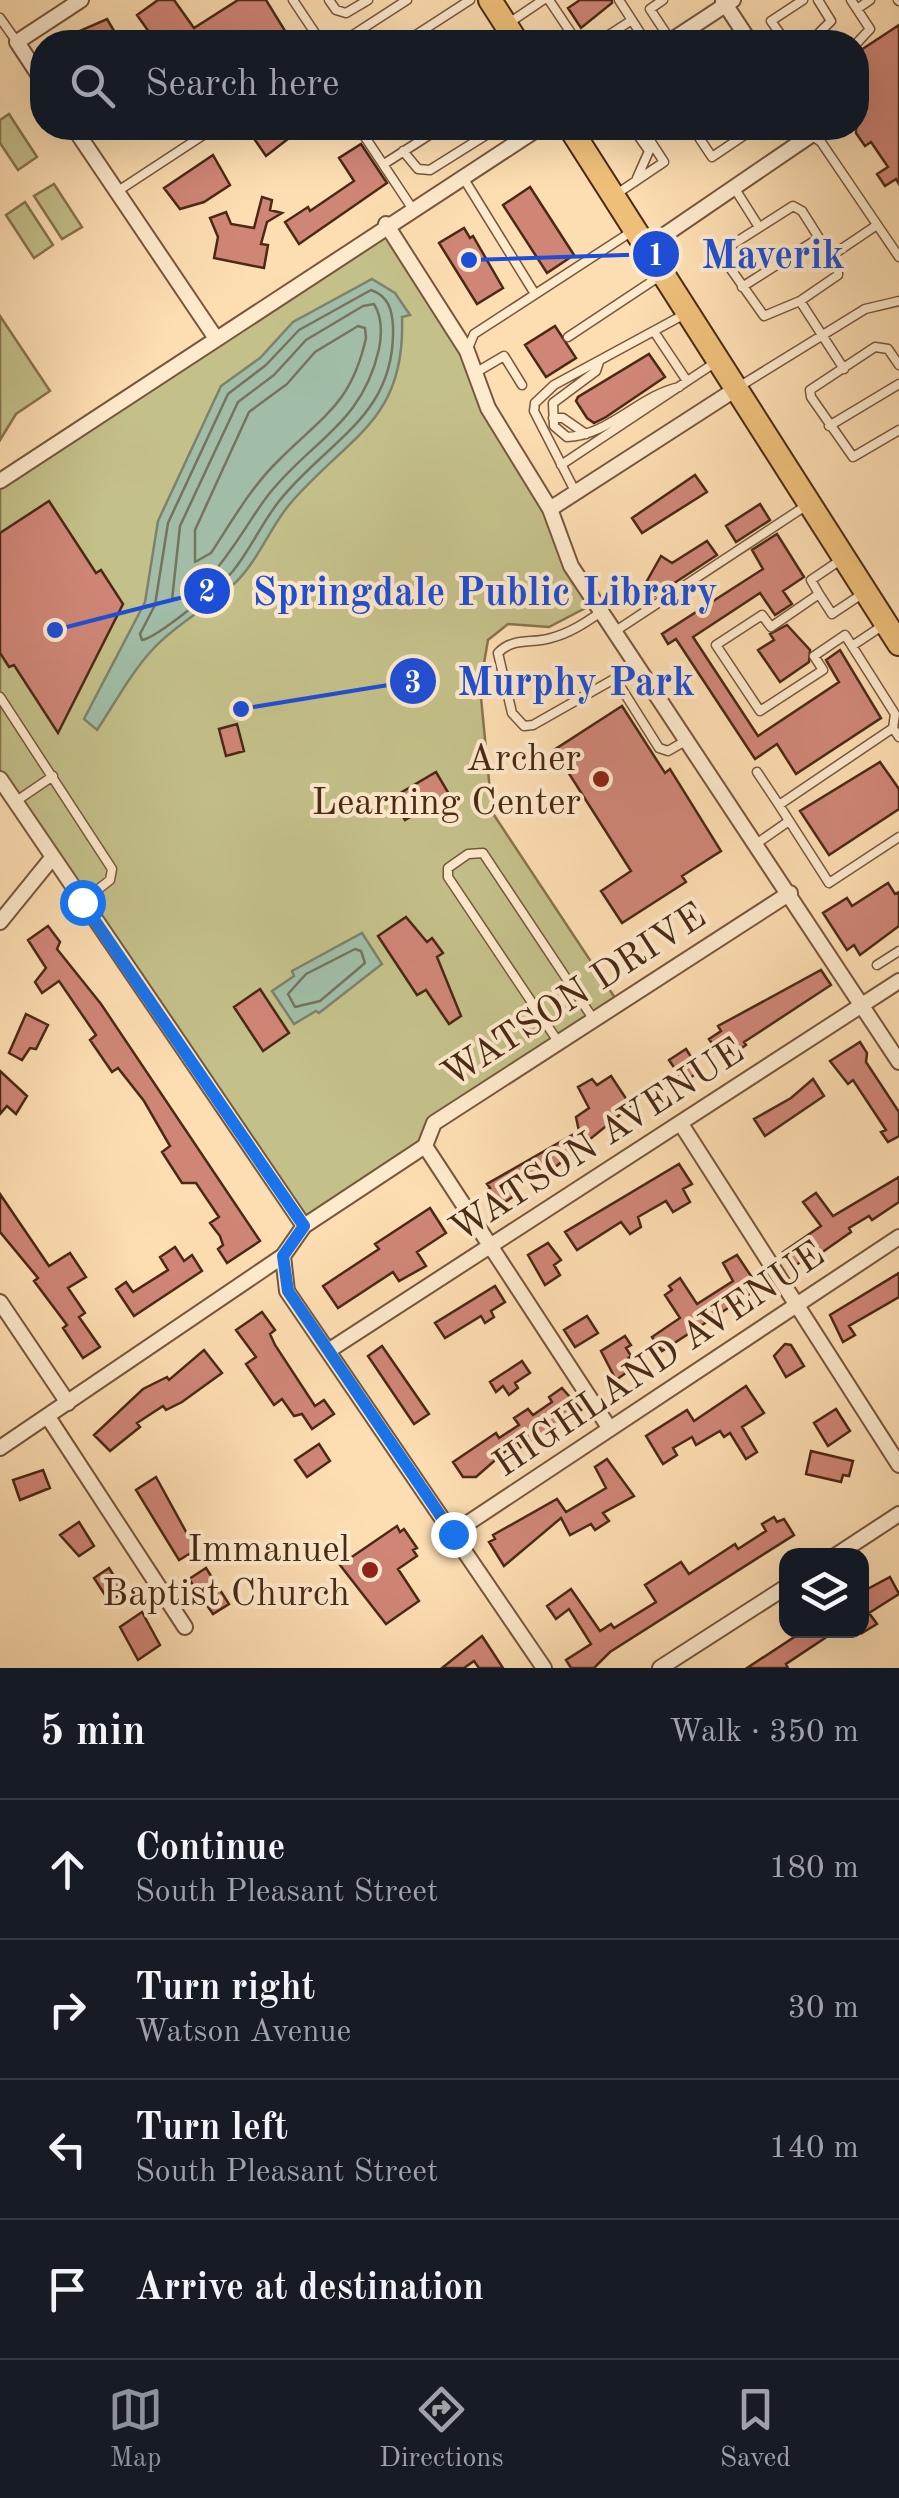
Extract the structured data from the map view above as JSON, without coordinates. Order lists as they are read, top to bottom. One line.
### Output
{"streets":{"street":["WATSON DRIVE","WATSON AVENUE","HIGHLAND AVENUE"]},"places":["Maverik","Springdale Public Library","Murphy Park","Archer Learning Center","Immanuel Baptist Church"],"page":{"search":"Search here","heading":["5 min","Walk · 350 m"],"list":[["Continue","South Pleasant Street","180 m"],["Turn right","Watson Avenue","30 m"],["Turn left","South Pleasant Street","140 m"],"Arrive at destination"],"nav":["Map","Directions","Saved"]}}
